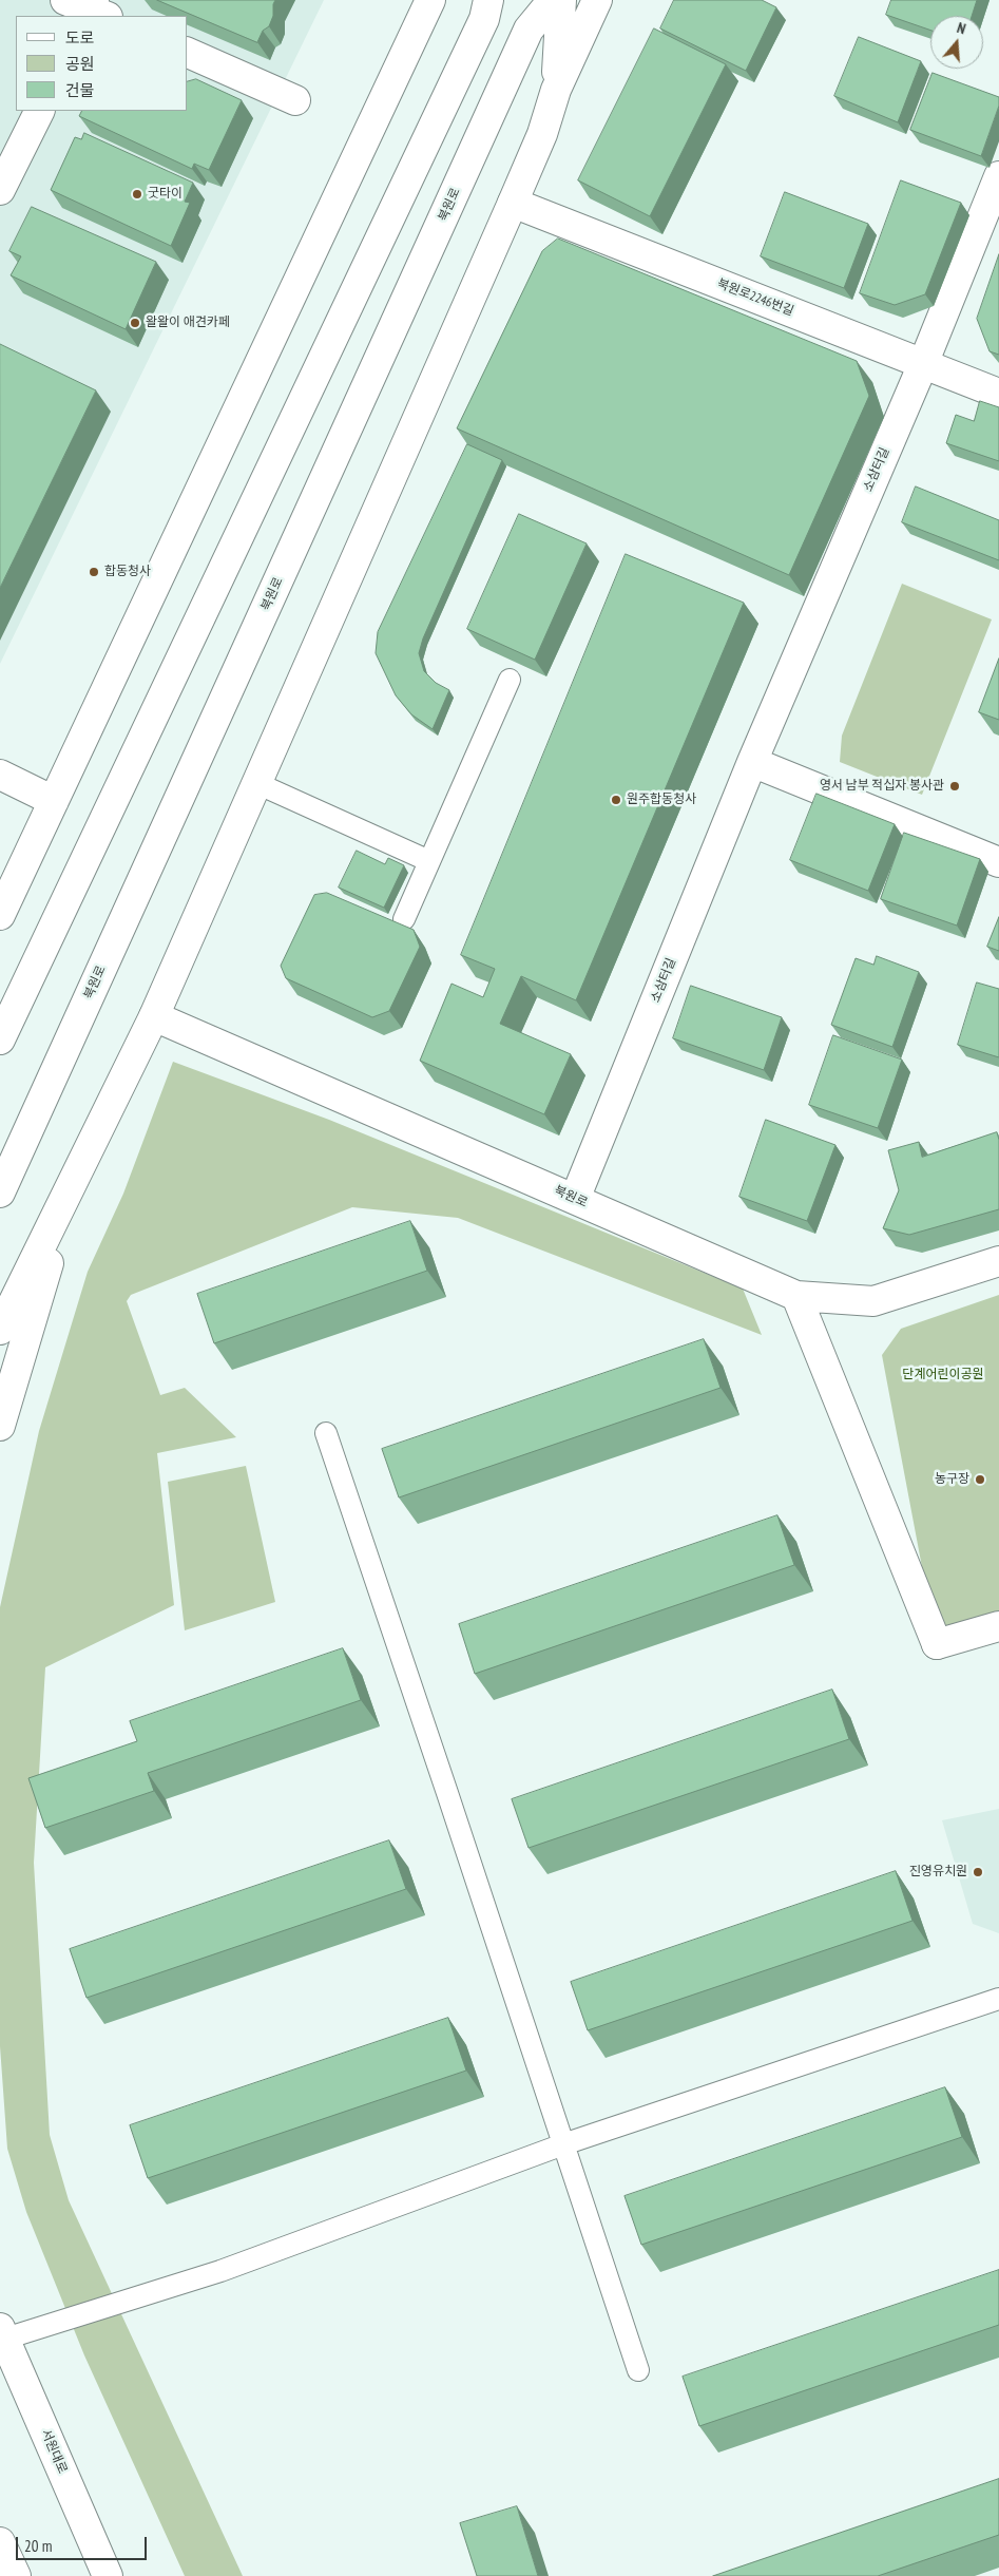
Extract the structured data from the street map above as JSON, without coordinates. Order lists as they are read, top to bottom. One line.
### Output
{"streets":{"street":["북원로","북원로2246번길","소삼터길","서원대로"]},"crossings":[["북원로","소삼터길"],["북원로2246번길","소삼터길"]],"parks":["단계어린이공원"],"places":["굿타이","왈왈이 애견카페","합동청사","영서 남부 적십자 봉사관","원주합동청사","농구장","진영유치원"],"legend":["도로","공원","건물"],"scale_bar":"20 m","north":"top"}
